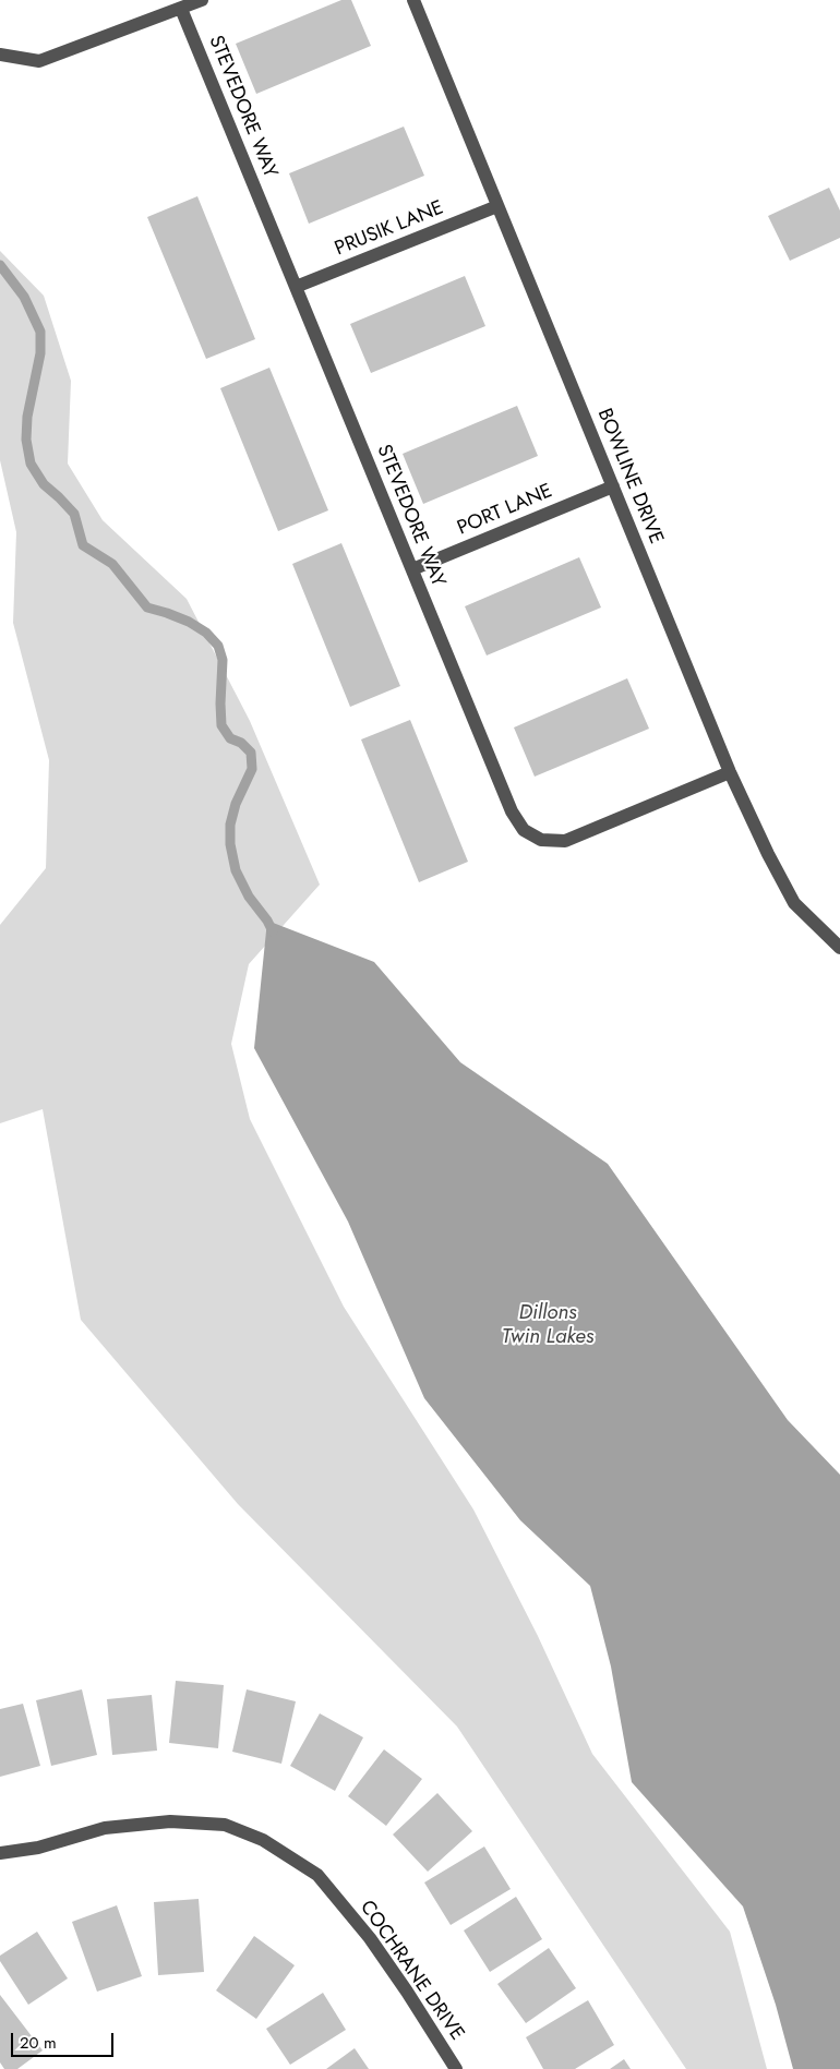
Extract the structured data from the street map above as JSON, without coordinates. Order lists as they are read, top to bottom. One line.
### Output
{"streets":{"street":["STEVEDORE WAY","PRUSIK LANE","BOWLINE DRIVE","PORT LANE","COCHRANE DRIVE"]},"crossings":[["STEVEDORE WAY","PRUSIK LANE"],["STEVEDORE WAY","BOWLINE DRIVE"],["STEVEDORE WAY","PORT LANE"],["PRUSIK LANE","BOWLINE DRIVE"],["BOWLINE DRIVE","PORT LANE"]],"water":["Dillons Twin Lakes"],"scale_bar":"20 m"}
